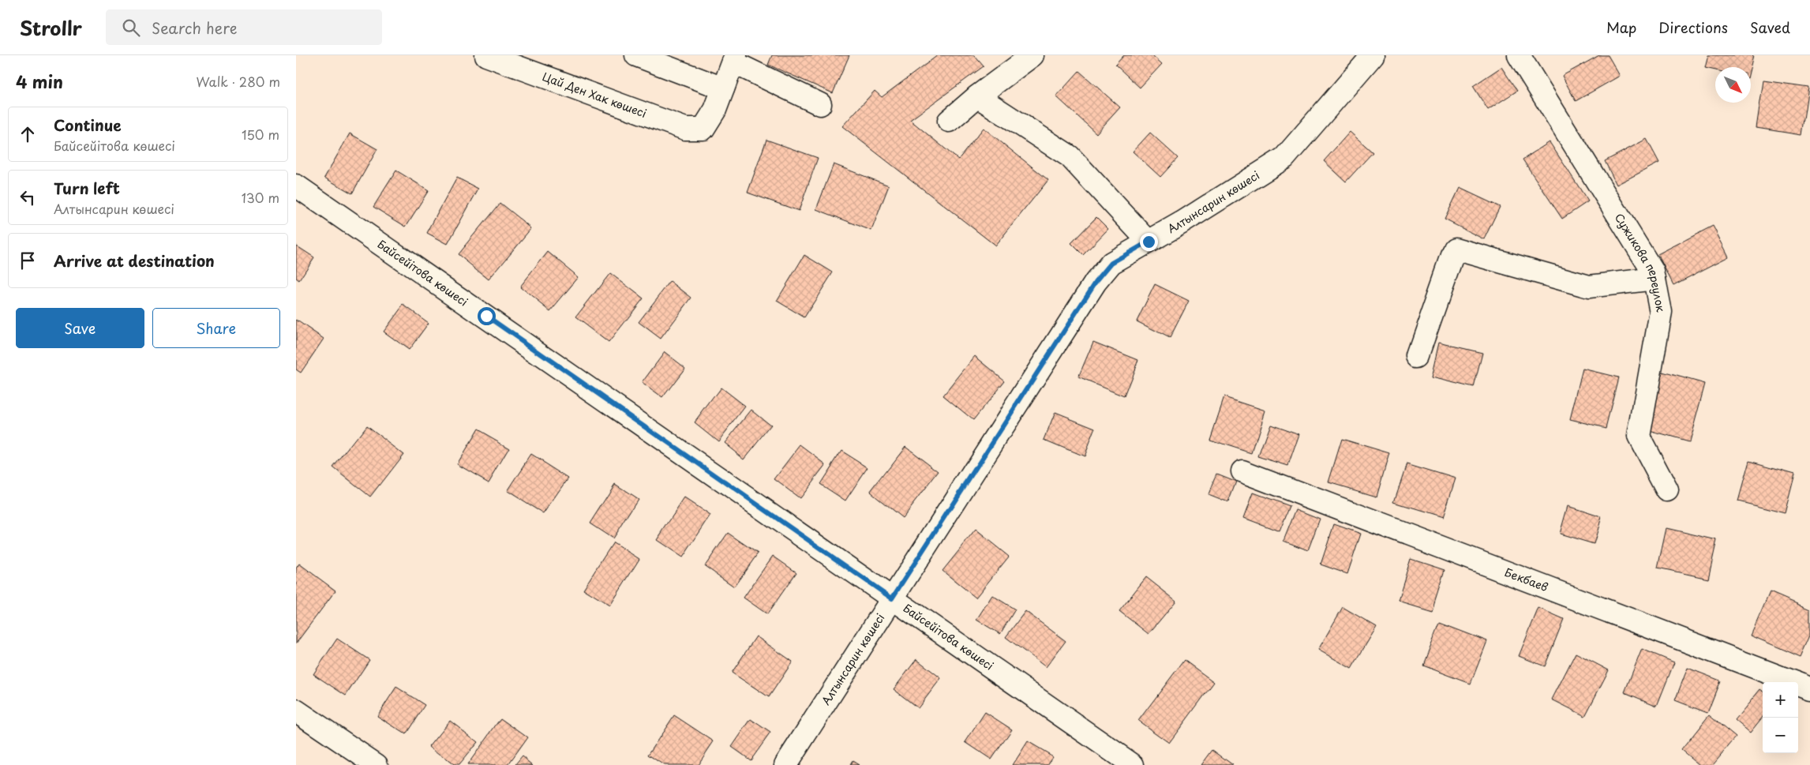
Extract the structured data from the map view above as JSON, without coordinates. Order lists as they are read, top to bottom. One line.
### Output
{"streets":{"street":["Цай Ден Хак көшесі","Алтынсарин көшесі","Сужикова переулок","Байсейітова көшесі","Бекбаев"]},"crossings":[["Алтынсарин көшесі","Байсейітова көшесі"]],"north":"bottom right","page":{"header":"Strollr","search":"Search here","nav":["Map","Directions","Saved"],"heading":["4 min","Walk · 280 m"],"list":[["Continue","Байсейітова көшесі","150 m"],["Turn left","Алтынсарин көшесі","130 m"],"Arrive at destination"],"buttons":["Save","Share"],"map_buttons":["+","−"]}}
